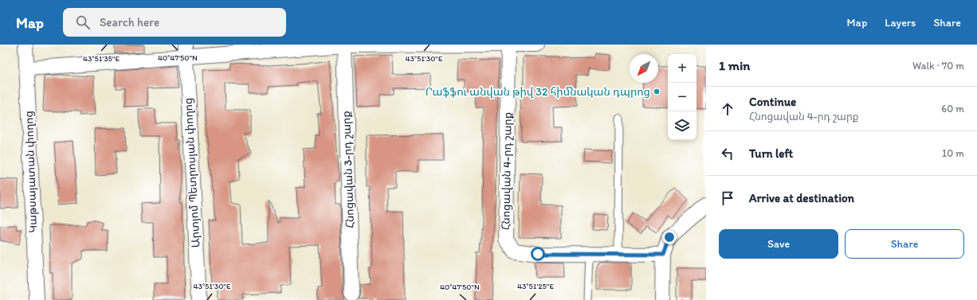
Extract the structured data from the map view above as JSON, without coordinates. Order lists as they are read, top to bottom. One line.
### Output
{"streets":{"street":["Հնոցավան 3-րդ շարք","Հնոցավան 4-րդ շարք","Կաթսայատան փողոց","Արտյոմ Պետրոսյան փողոց"]},"places":["Րաֆֆու անվան թիվ 32 հիմնական դպրոց"],"north":"bottom left","page":{"header":"Map","search":"Search here","nav":["Map","Layers","Share"],"heading":["1 min","Walk · 70 m"],"map_buttons":["+","−"],"list":[["Continue","Հնոցավան 4-րդ շարք","60 m"],["Turn left","10 m"],"Arrive at destination"],"buttons":["Save","Share"]},"coordinates":["40°47'50\"N","43°51'35\"E","43°51'30\"E","43°51'25\"E"]}
